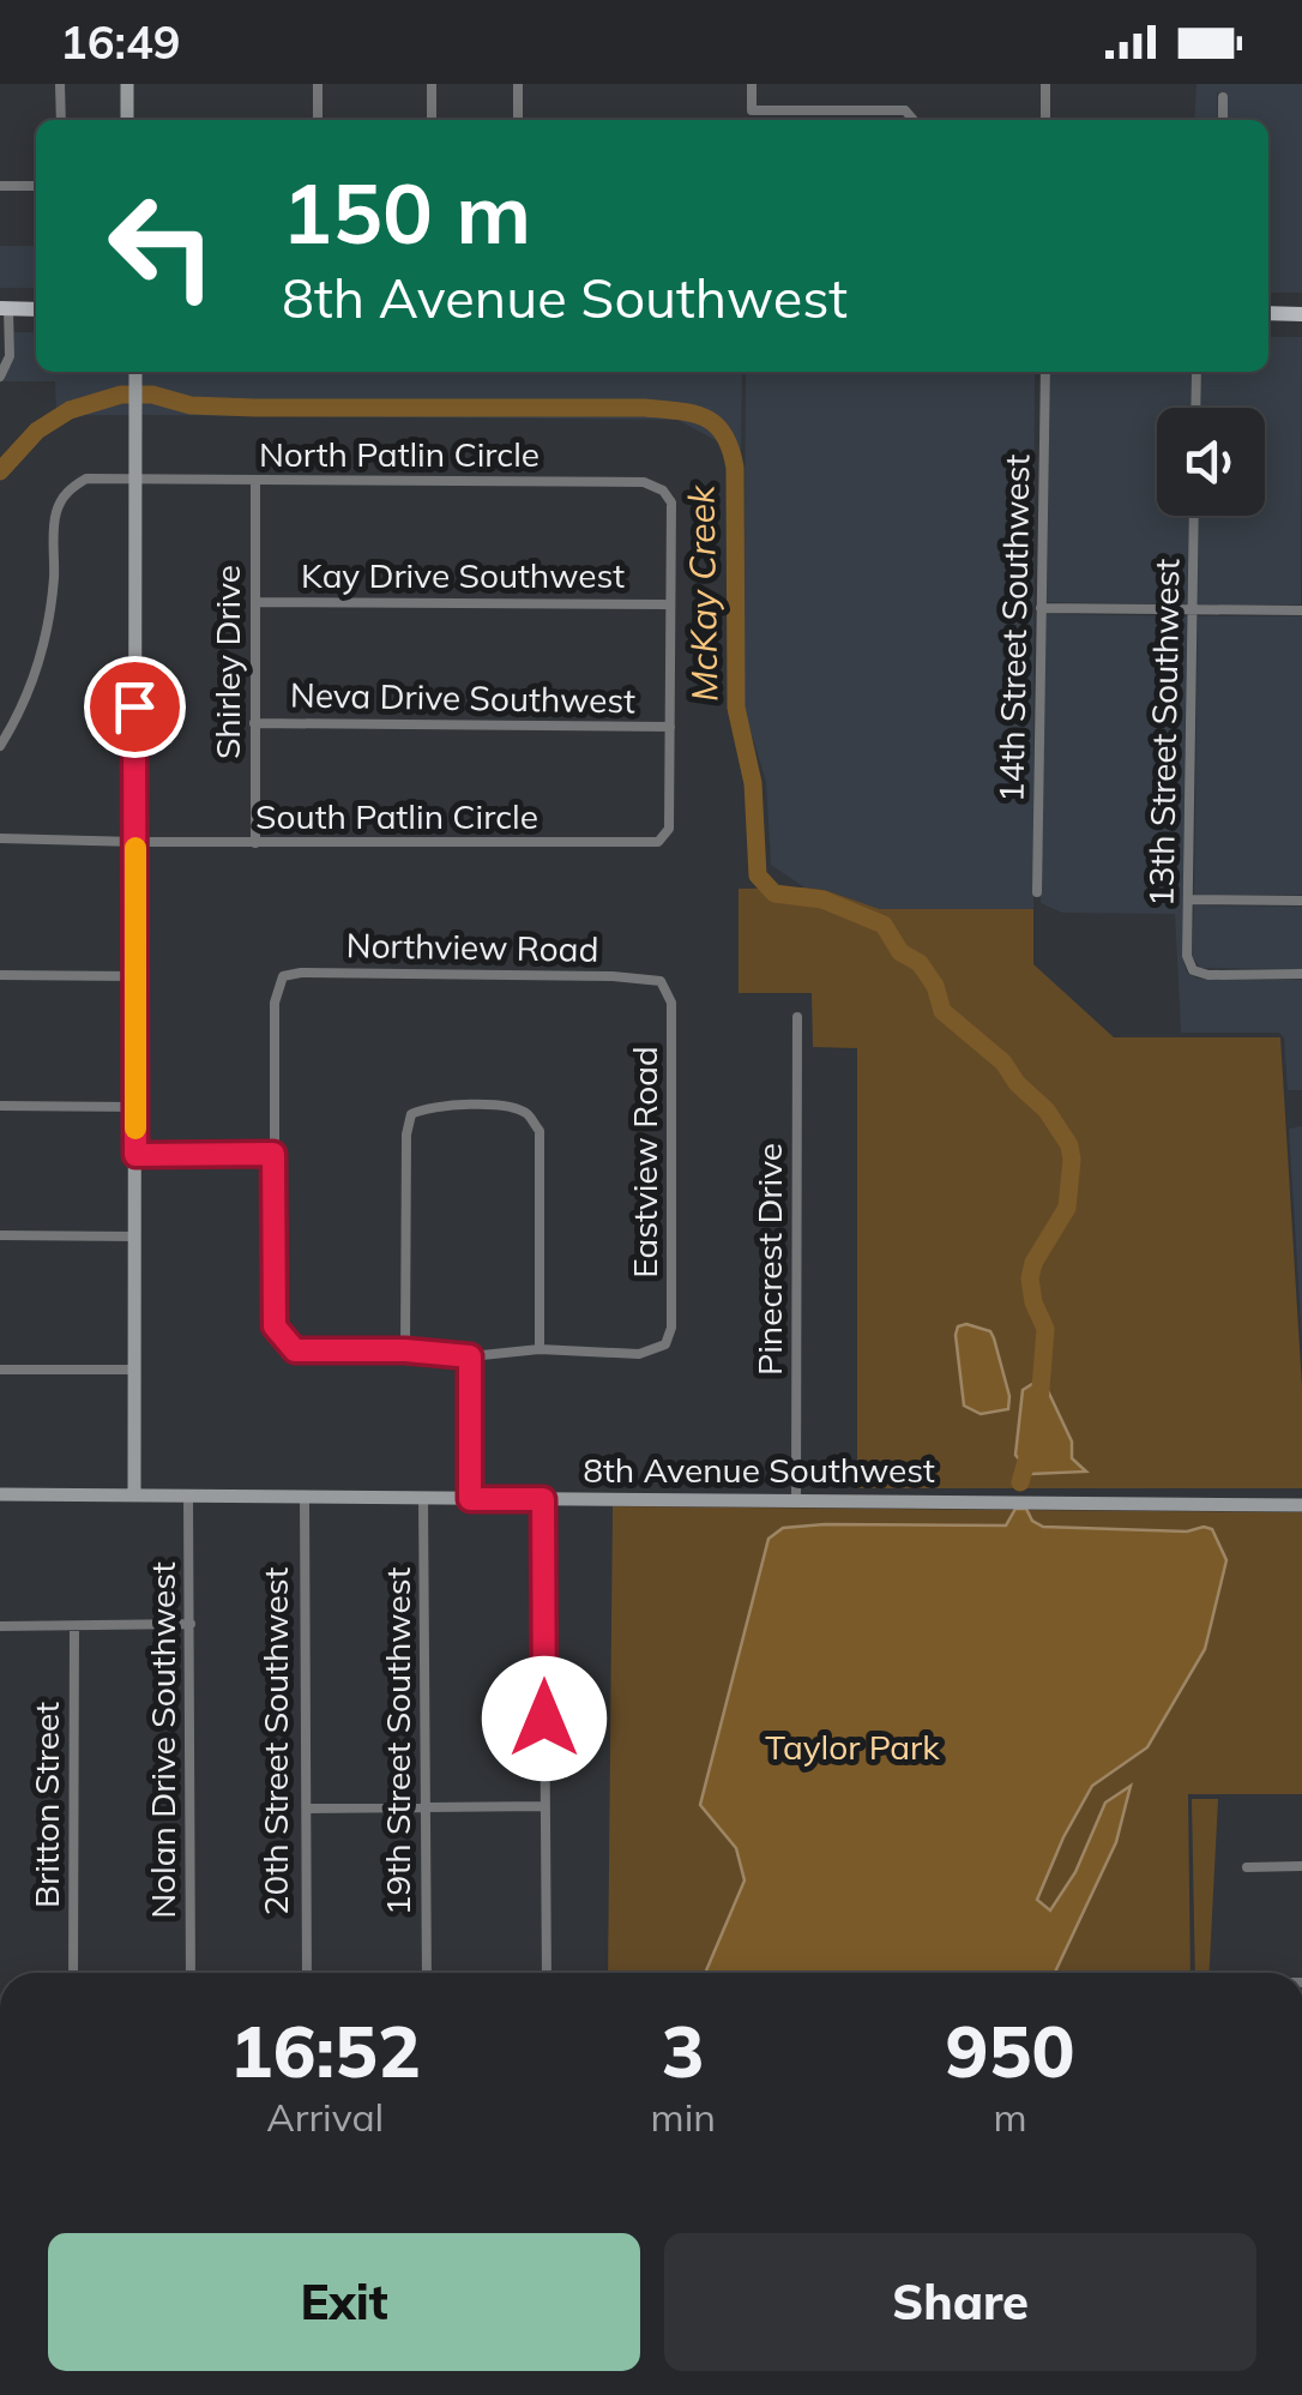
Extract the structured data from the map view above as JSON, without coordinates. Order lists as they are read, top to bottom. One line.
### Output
{"streets":{"street":["North Patlin Circle","Kay Drive Southwest","14th Street Southwest","Shirley Drive","Neva Drive Southwest","13th Street Southwest","South Patlin Circle","Northview Road","Eastview Road","Pinecrest Drive","8th Avenue Southwest","Nolan Drive Southwest","20th Street Southwest","19th Street Southwest","Britton Street"]},"crossings":[["North Patlin Circle","Kay Drive Southwest"],["North Patlin Circle","Shirley Drive"],["Kay Drive Southwest","Shirley Drive"],["Shirley Drive","Neva Drive Southwest"],["Shirley Drive","South Patlin Circle"],["Neva Drive Southwest","South Patlin Circle"],["Northview Road","Eastview Road"],["Pinecrest Drive","8th Avenue Southwest"],["8th Avenue Southwest","Nolan Drive Southwest"],["8th Avenue Southwest","20th Street Southwest"],["8th Avenue Southwest","19th Street Southwest"]],"water":["McKay Creek"],"parks":["Taylor Park"],"page":{"status":"16:49","turn":["150 m","8th Avenue Southwest"],"eta":["16:52","Arrival","3","min","950","m"],"buttons":["Exit","Share"]}}
